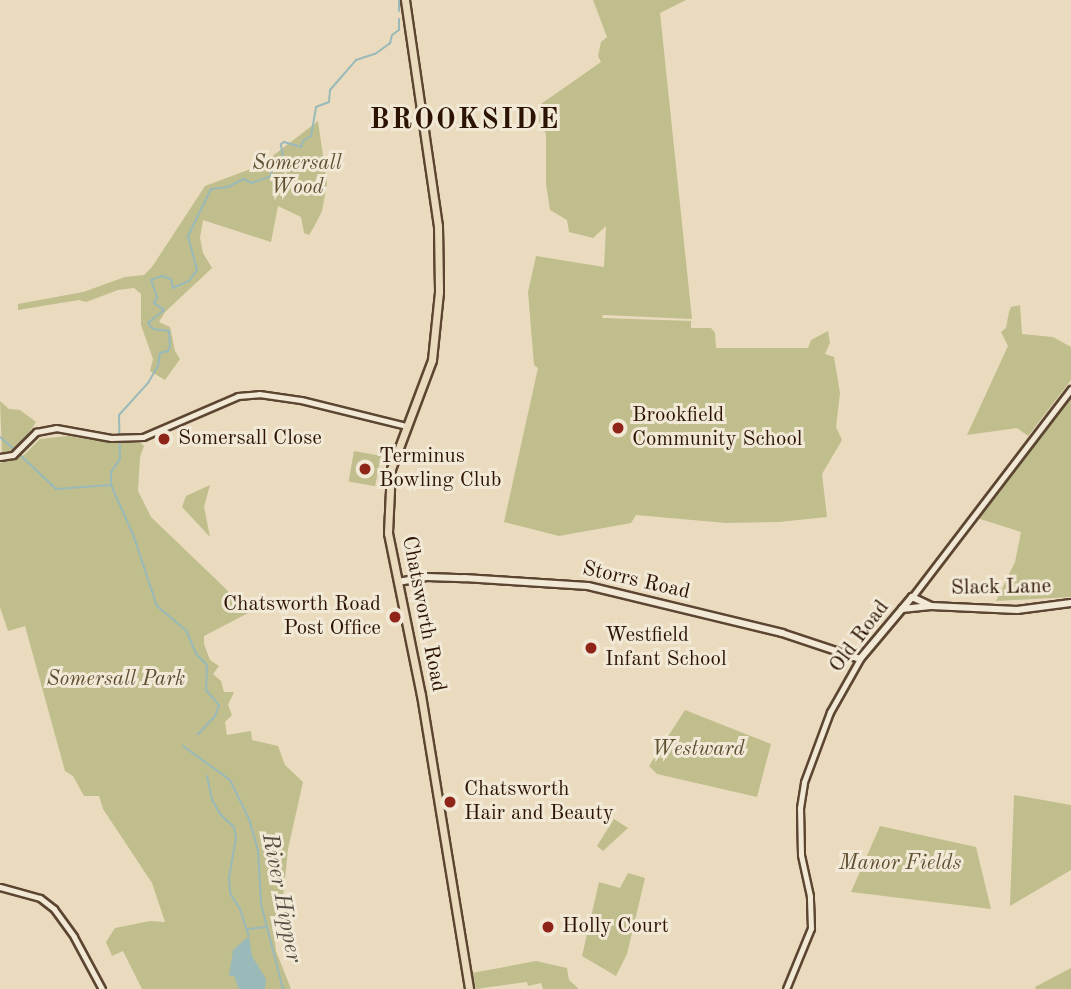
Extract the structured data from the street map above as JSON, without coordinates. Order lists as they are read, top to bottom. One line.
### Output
{"streets":{"highway":["Chatsworth Road"],"main road":["Storrs Road","Slack Lane","Old Road"]},"crossings":[["Storrs Road","Chatsworth Road"],["Storrs Road","Old Road"],["Slack Lane","Old Road"]],"districts":["BROOKSIDE"],"water":["River Hipper"],"parks":["Somersall Wood","Somersall Park","Westward","Manor Fields"],"places":["Brookfield Community School","Somersall Close","Terminus Bowling Club","Chatsworth Road Post Office","Westfield Infant School","Chatsworth Hair and Beauty","Holly Court"]}
